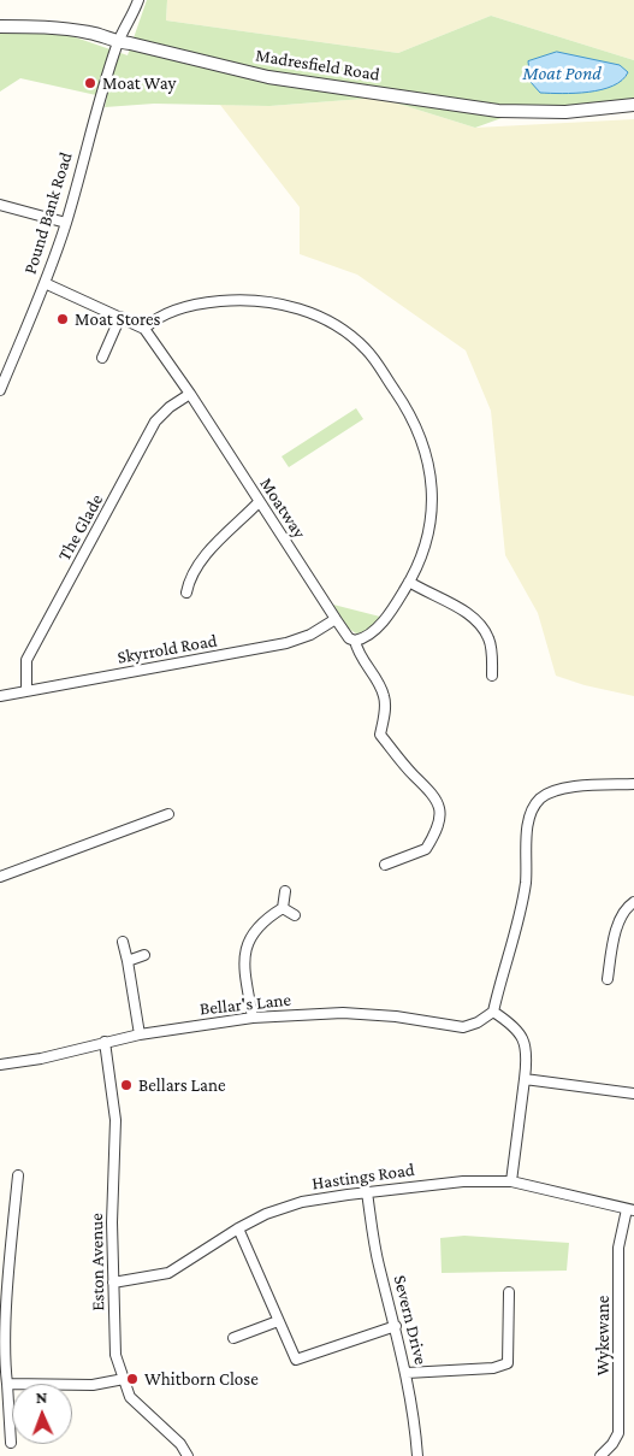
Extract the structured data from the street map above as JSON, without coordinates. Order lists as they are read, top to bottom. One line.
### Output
{"streets":{"street":["Madresfield Road","Pound Bank Road","Moatway","The Glade","Skyrrold Road","Bellar's Lane","Hastings Road","Eston Avenue","Severn Drive","Wykewane"]},"crossings":[["Madresfield Road","Pound Bank Road"],["Pound Bank Road","Moatway"],["Moatway","The Glade"],["Moatway","Skyrrold Road"],["The Glade","Skyrrold Road"],["Bellar's Lane","Eston Avenue"],["Hastings Road","Eston Avenue"],["Hastings Road","Severn Drive"],["Hastings Road","Wykewane"]],"water":["Moat Pond"],"places":["Moat Way","Moat Stores","Bellars Lane","Whitborn Close"],"north":"top"}
